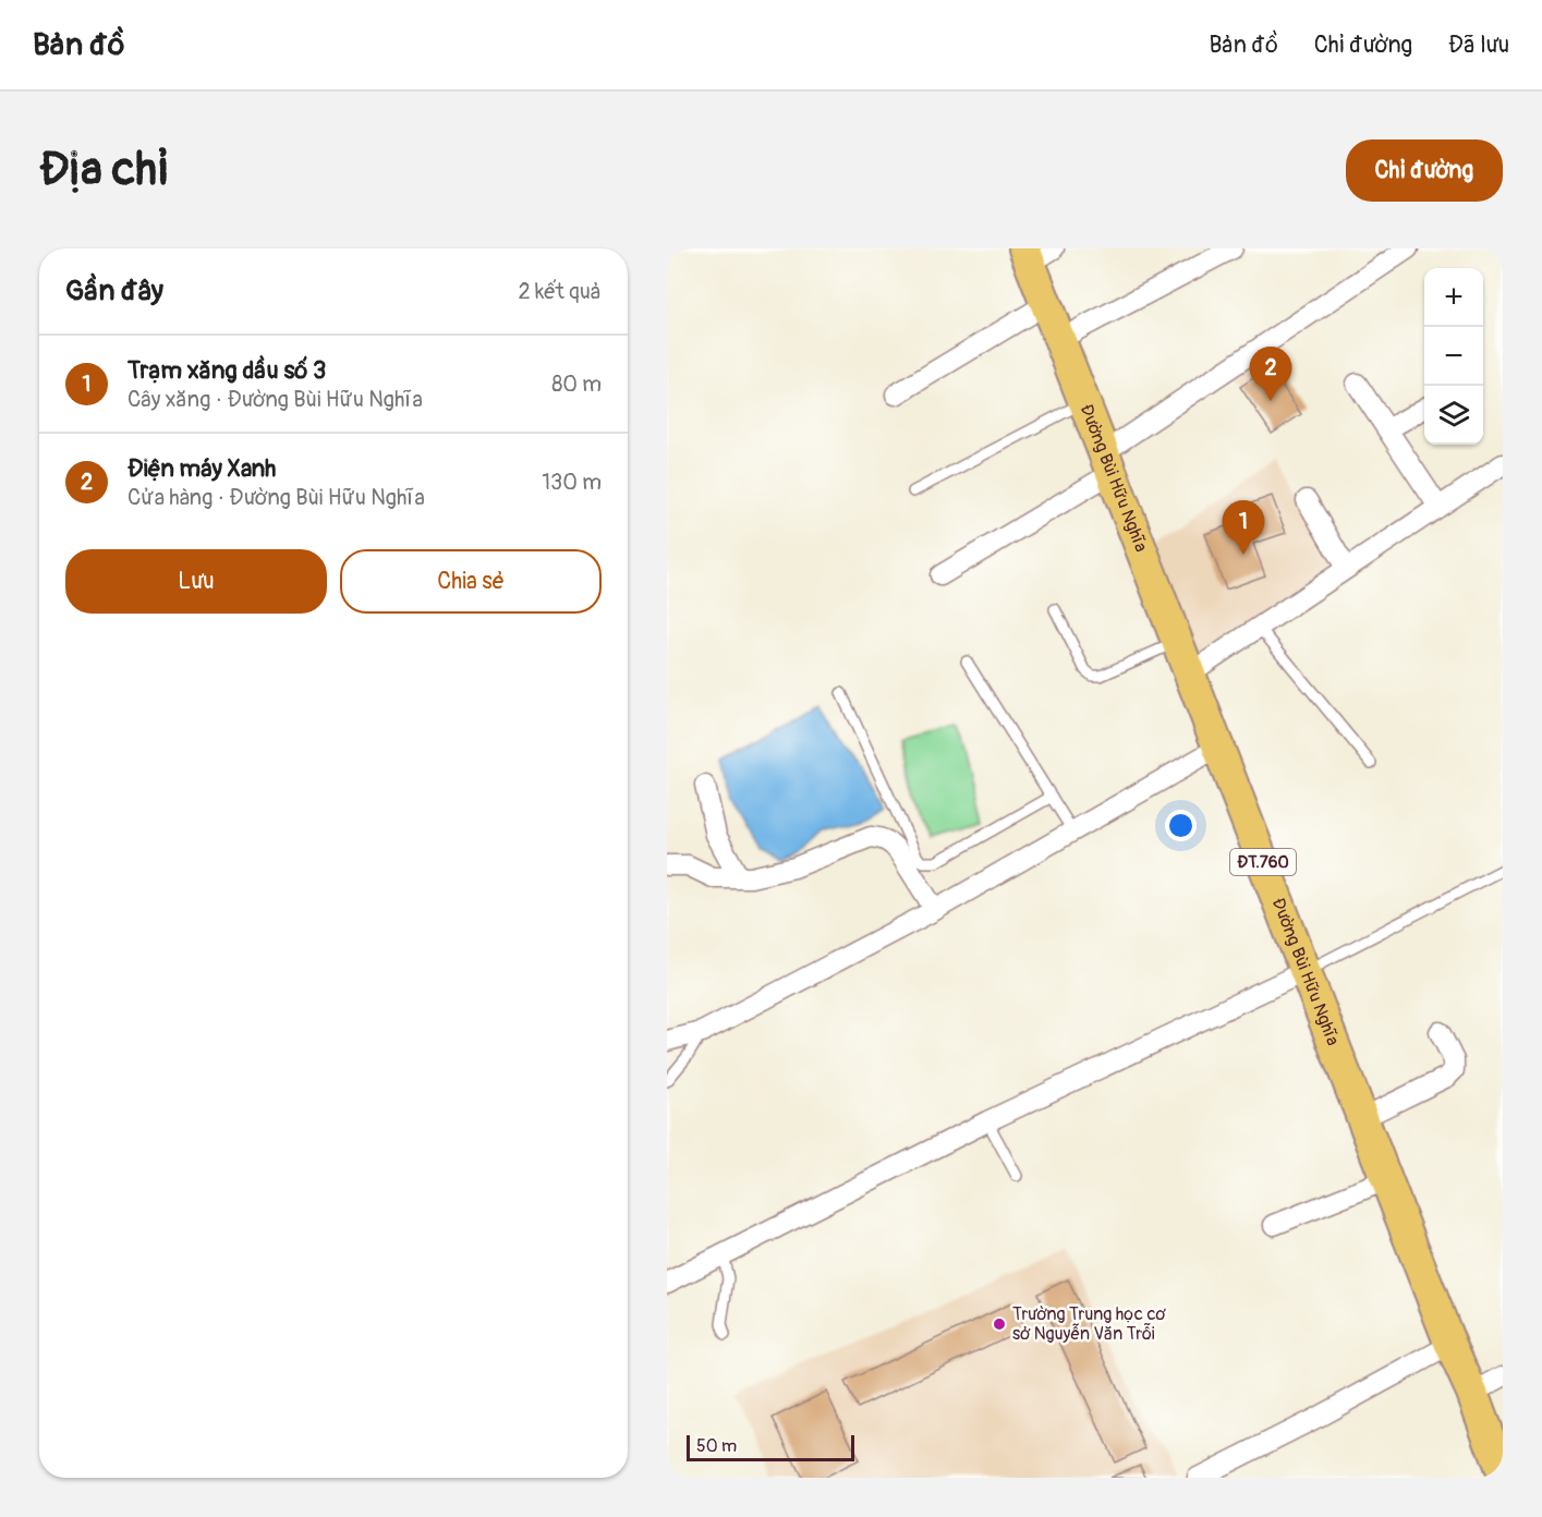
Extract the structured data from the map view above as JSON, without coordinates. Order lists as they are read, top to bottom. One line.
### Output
{"streets":{"main road":["Đường Bùi Hữu Nghĩa","ĐT.760"]},"places":["Trường Trung học cơ sở Nguyễn Văn Trỗi"],"scale_bar":"50 m","page":{"header":"Bản đồ","nav":["Bản đồ","Chỉ đường","Đã lưu"],"buttons":["Chỉ đường",["Lưu","Chia sẻ"]],"title":"Địa chỉ","heading":["Gần đây","2 kết quả"],"map_buttons":["+","−"],"list":[{"mark":"1","name":"Trạm xăng dầu số 3","note":"Cây xăng · Đường Bùi Hữu Nghĩa","value":"80 m"},{"mark":"2","name":"Điện máy Xanh","note":"Cửa hàng · Đường Bùi Hữu Nghĩa","value":"130 m"}],"pins":["2","1"],"scale":"50 m"}}
